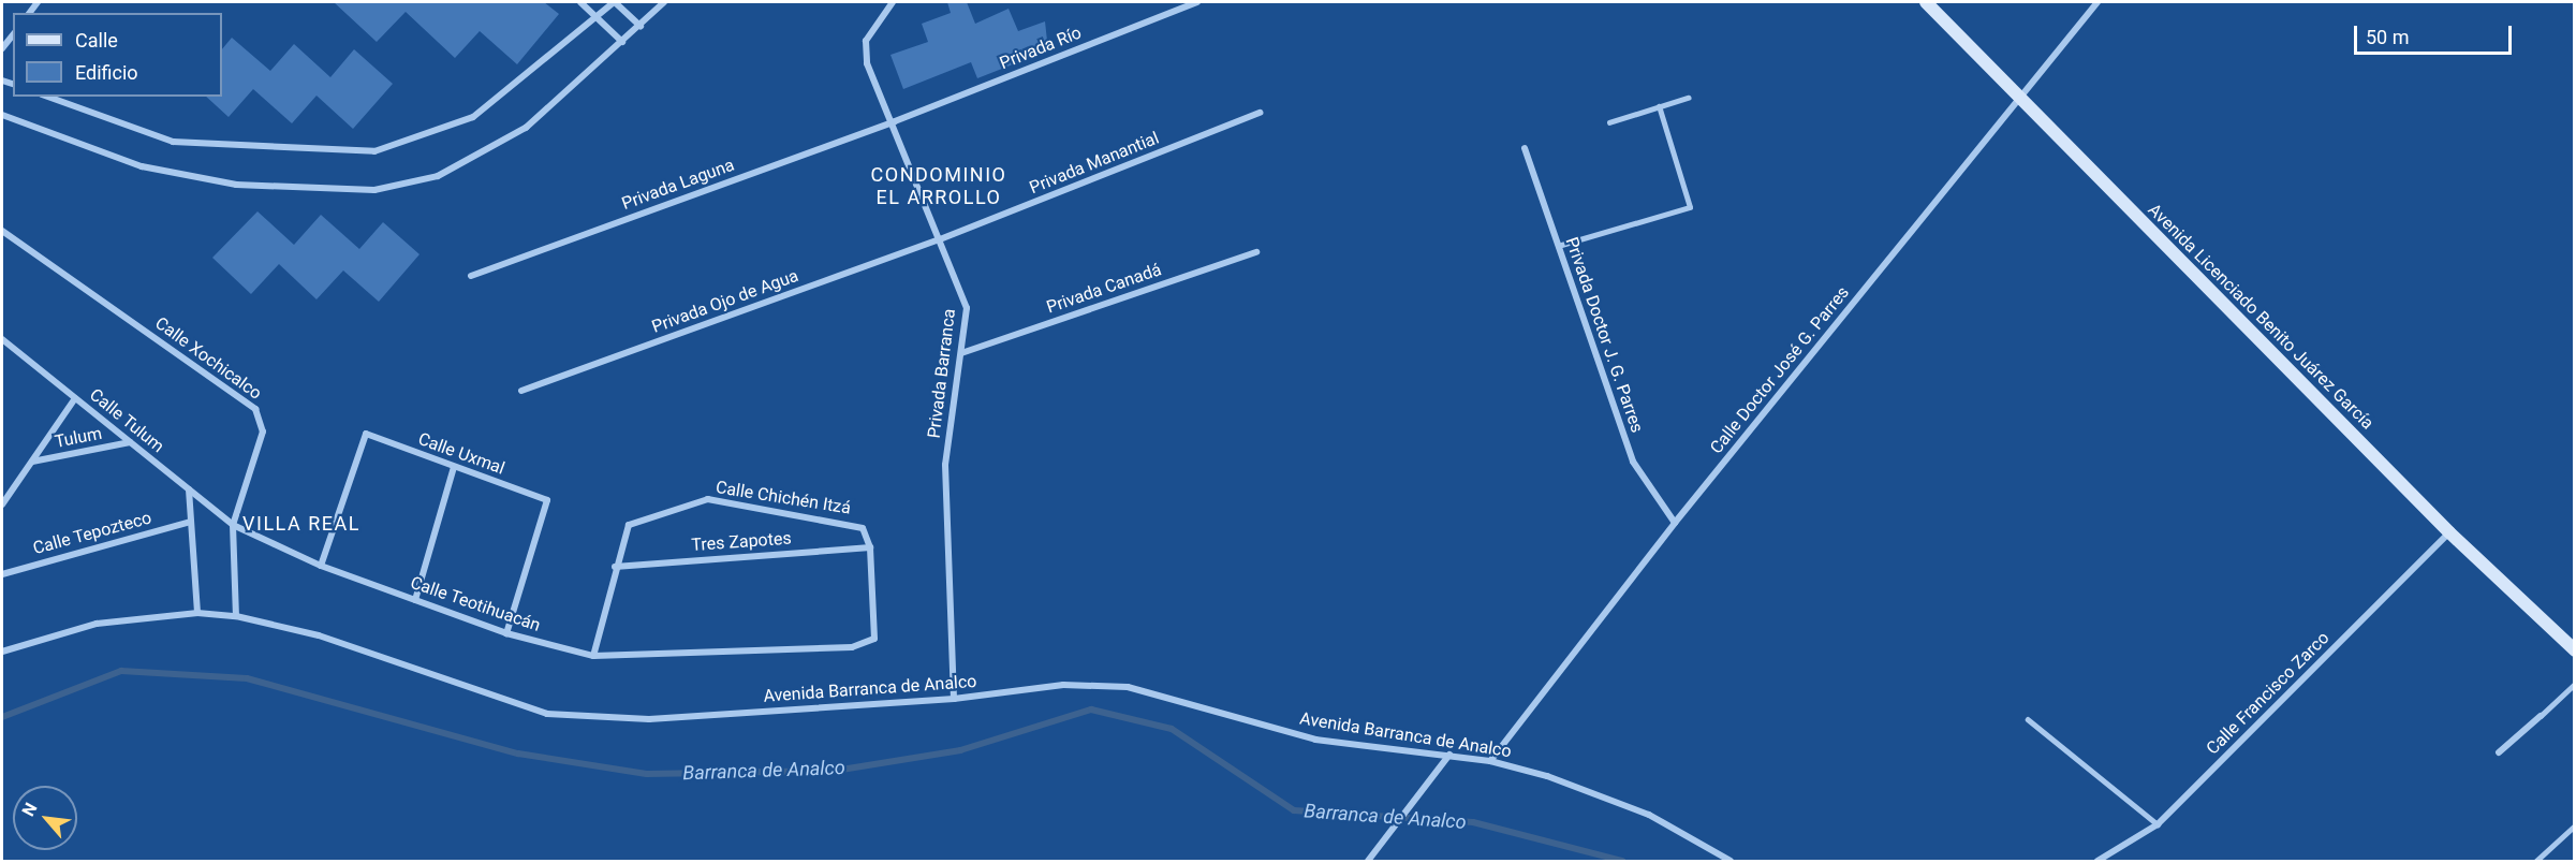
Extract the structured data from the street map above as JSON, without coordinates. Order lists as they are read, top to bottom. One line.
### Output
{"streets":{"main road":["Avenida Licenciado Benito Juárez García"],"street":["Privada Río","Privada Manantial","Privada Laguna","Privada Canadá","Privada Ojo de Agua","Privada Doctor J. G. Parres","Calle Xochicalco","Calle Doctor José G. Parres","Privada Barranca","Calle Tulum","Tulum","Calle Uxmal","Calle Chichén Itzá","Calle Tepozteco","Tres Zapotes","Calle Teotihuacán","Avenida Barranca de Analco","Calle Francisco Zarco"]},"crossings":[["Privada Río","Privada Laguna"],["Privada Río","Privada Barranca"],["Privada Manantial","Privada Ojo de Agua"],["Privada Manantial","Privada Barranca"],["Privada Laguna","Privada Barranca"],["Privada Canadá","Privada Barranca"],["Privada Ojo de Agua","Privada Barranca"],["Avenida Licenciado Benito Juárez García","Calle Doctor José G. Parres"],["Avenida Licenciado Benito Juárez García","Calle Francisco Zarco"],["Privada Doctor J. G. Parres","Calle Doctor José G. Parres"],["Calle Xochicalco","Calle Tulum"],["Calle Xochicalco","Calle Teotihuacán"],["Calle Xochicalco","Avenida Barranca de Analco"],["Calle Doctor José G. Parres","Avenida Barranca de Analco"],["Privada Barranca","Avenida Barranca de Analco"],["Calle Tulum","Tulum"],["Calle Tulum","Calle Teotihuacán"],["Calle Uxmal","Calle Teotihuacán"],["Calle Chichén Itzá","Tres Zapotes"],["Calle Chichén Itzá","Calle Teotihuacán"],["Tres Zapotes","Calle Teotihuacán"]],"districts":["CONDOMINIO EL ARROLLO","VILLA REAL"],"water":["Barranca de Analco"],"legend":["Calle","Edificio"],"scale_bar":"50 m","north":"top left"}
